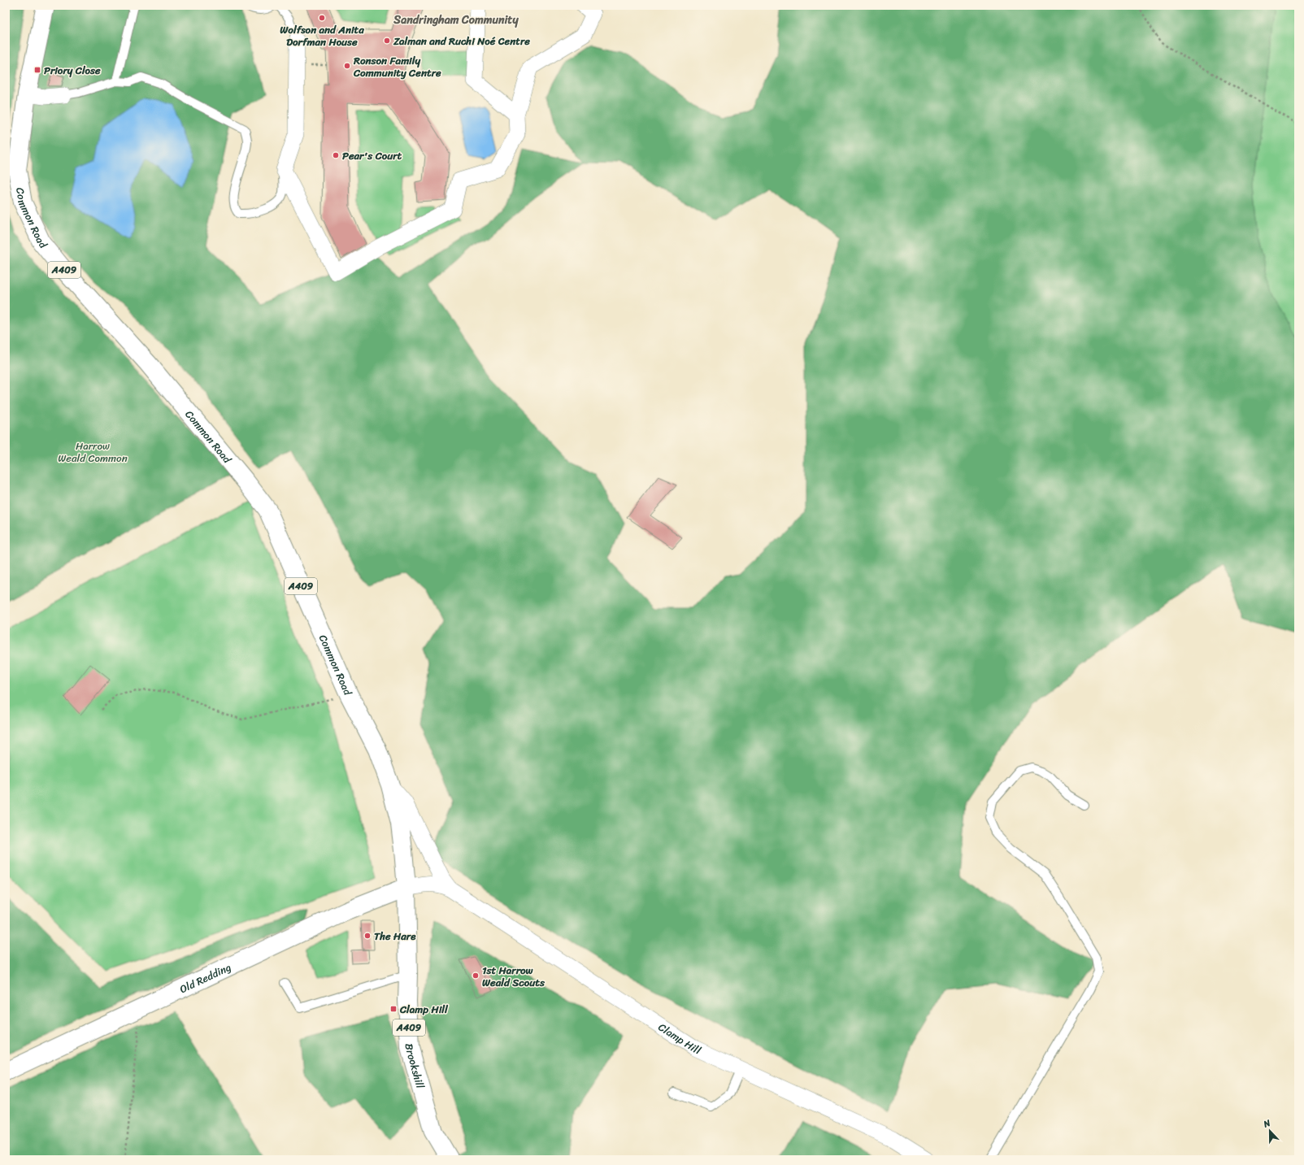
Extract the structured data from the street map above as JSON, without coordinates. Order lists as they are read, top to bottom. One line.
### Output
{"streets":{"main road":["Common Road","A409","Old Redding","Brookshill"],"street":["Clamp Hill"]},"crossings":[["Common Road","Old Redding"],["Common Road","Clamp Hill"],["Common Road","Brookshill"],["Old Redding","Clamp Hill"],["Old Redding","Brookshill"],["Clamp Hill","Brookshill"]],"districts":["Sandringham Community"],"parks":["Harrow Weald Common"],"places":{"other":["Wolfson and Anita Dorfman House","Zalman and Ruchi Noé Centre","Ronson Family Community Centre","Pear's Court","The Hare","1st Harrow Weald Scouts"],"transit":["Priory Close","Clamp Hill"]},"north":"top"}
